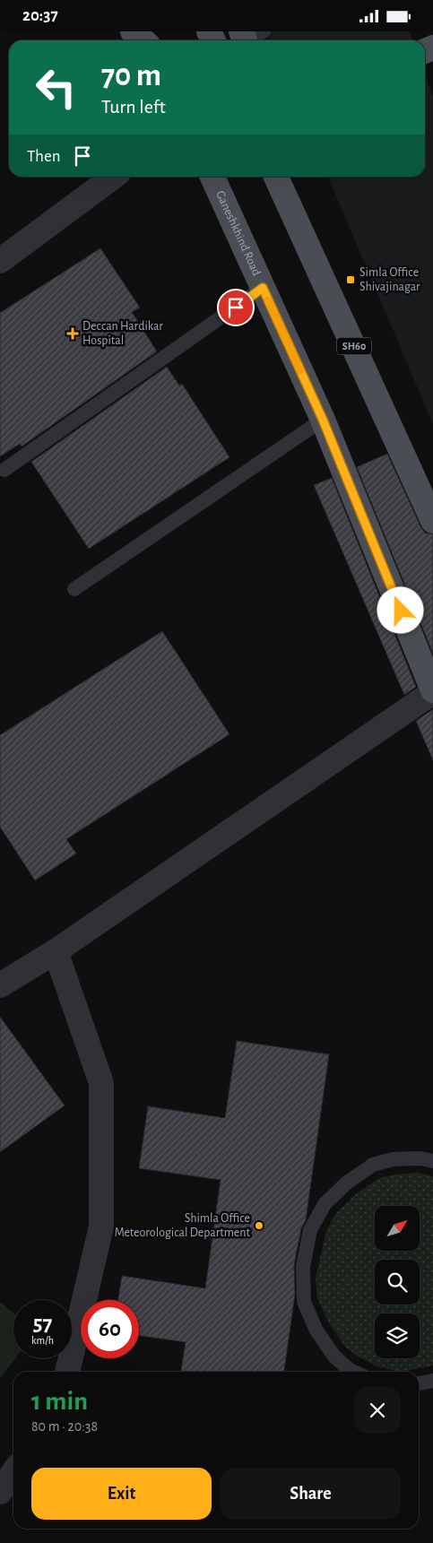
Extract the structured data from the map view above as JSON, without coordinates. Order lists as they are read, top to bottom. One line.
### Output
{"streets":{"main road":["Ganeshkhind Road","SH60"]},"places":{"transit":["Simla Office Shivajinagar"],"health":["Deccan Hardikar Hospital"],"other":["Shimla Office Meteorological Department"]},"north":"top right","page":{"status":"20:37","turn":["70 m","Turn left"],"then":"Then","speed":"57 km/h","limit":"60","heading":["1 min","80 m · 20:38"],"buttons":["Exit","Share"]}}
